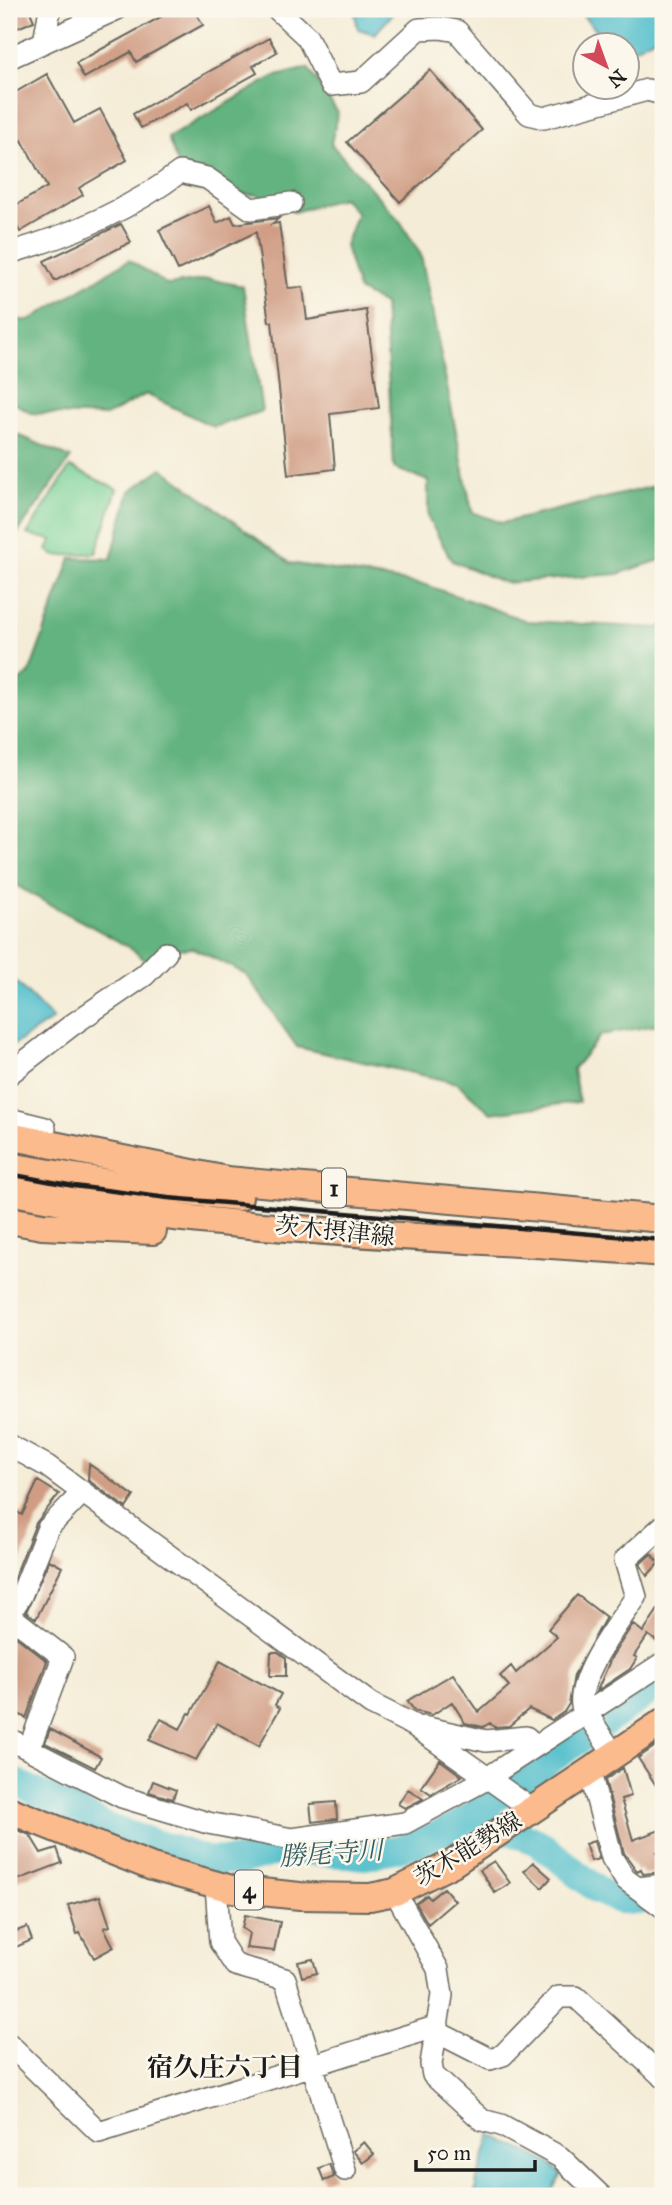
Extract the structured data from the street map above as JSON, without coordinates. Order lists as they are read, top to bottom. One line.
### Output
{"streets":{"main road":["1","茨木摂津線","茨木能勢線","4"]},"crossings":[["1","茨木摂津線"]],"districts":["宿久庄六丁目"],"water":["勝尾寺川"],"scale_bar":"50 m","north":"bottom right"}
